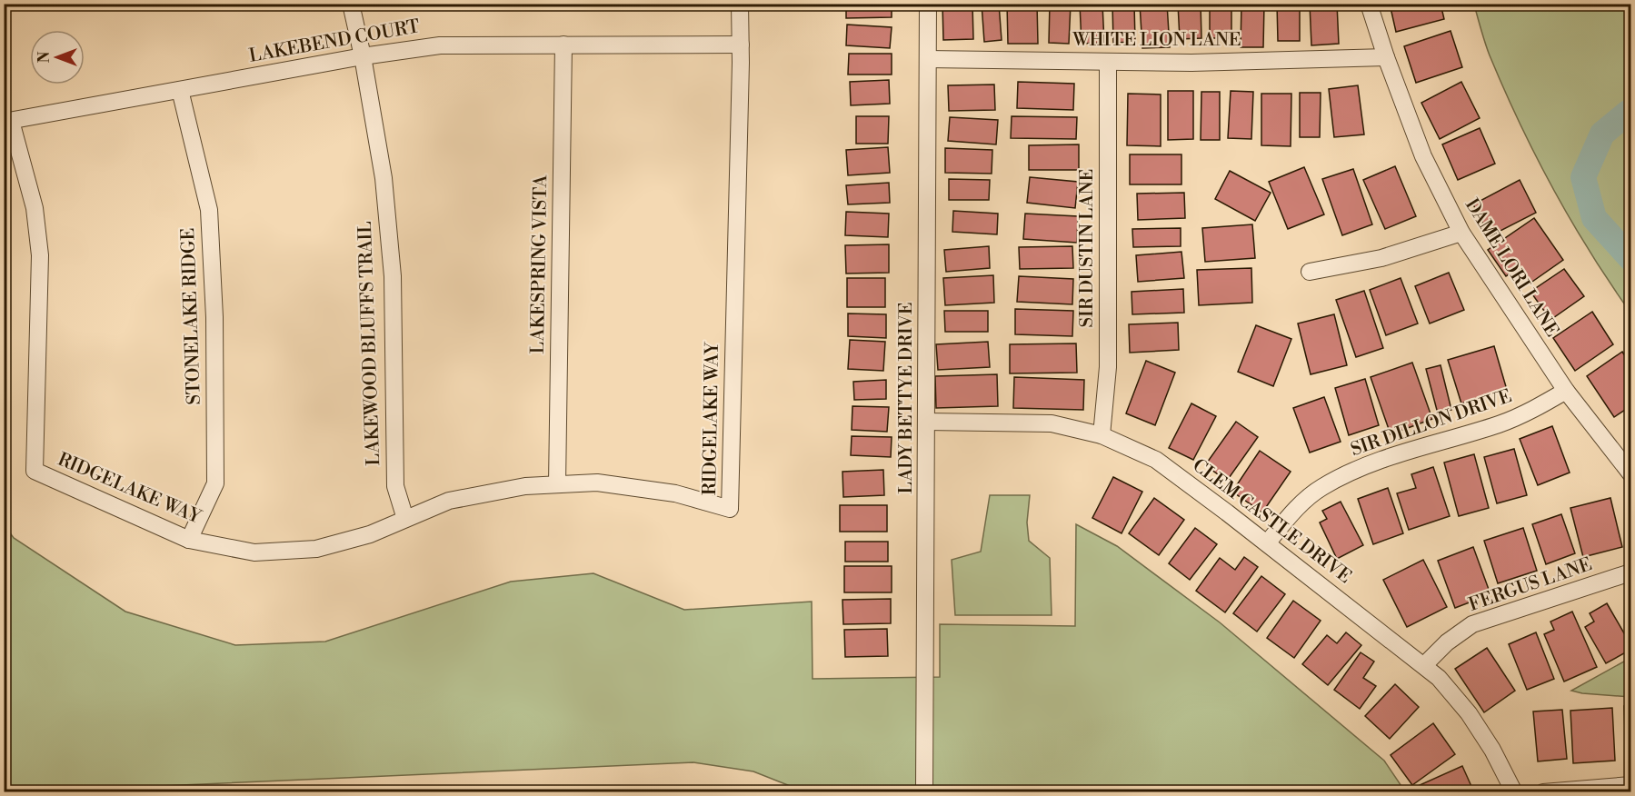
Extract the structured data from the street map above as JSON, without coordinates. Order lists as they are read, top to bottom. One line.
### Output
{"streets":{"street":["WHITE LION LANE","LAKEBEND COURT","SIR DUSTIN LANE","LAKESPRING VISTA","DAME LORI LANE","STONELAKE RIDGE","LAKEWOOD BLUFFS TRAIL","LADY BETTYE DRIVE","RIDGELAKE WAY","SIR DILLON DRIVE","CLEM CASTLE DRIVE","FERGUS LANE"]},"crossings":[["WHITE LION LANE","SIR DUSTIN LANE"],["WHITE LION LANE","DAME LORI LANE"],["WHITE LION LANE","LADY BETTYE DRIVE"],["LAKEBEND COURT","LAKESPRING VISTA"],["LAKEBEND COURT","STONELAKE RIDGE"],["LAKEBEND COURT","LAKEWOOD BLUFFS TRAIL"],["LAKEBEND COURT","RIDGELAKE WAY"],["SIR DUSTIN LANE","CLEM CASTLE DRIVE"],["LAKESPRING VISTA","RIDGELAKE WAY"],["DAME LORI LANE","SIR DILLON DRIVE"],["STONELAKE RIDGE","RIDGELAKE WAY"],["LAKEWOOD BLUFFS TRAIL","RIDGELAKE WAY"],["LADY BETTYE DRIVE","CLEM CASTLE DRIVE"],["SIR DILLON DRIVE","CLEM CASTLE DRIVE"],["CLEM CASTLE DRIVE","FERGUS LANE"]],"north":"left"}
